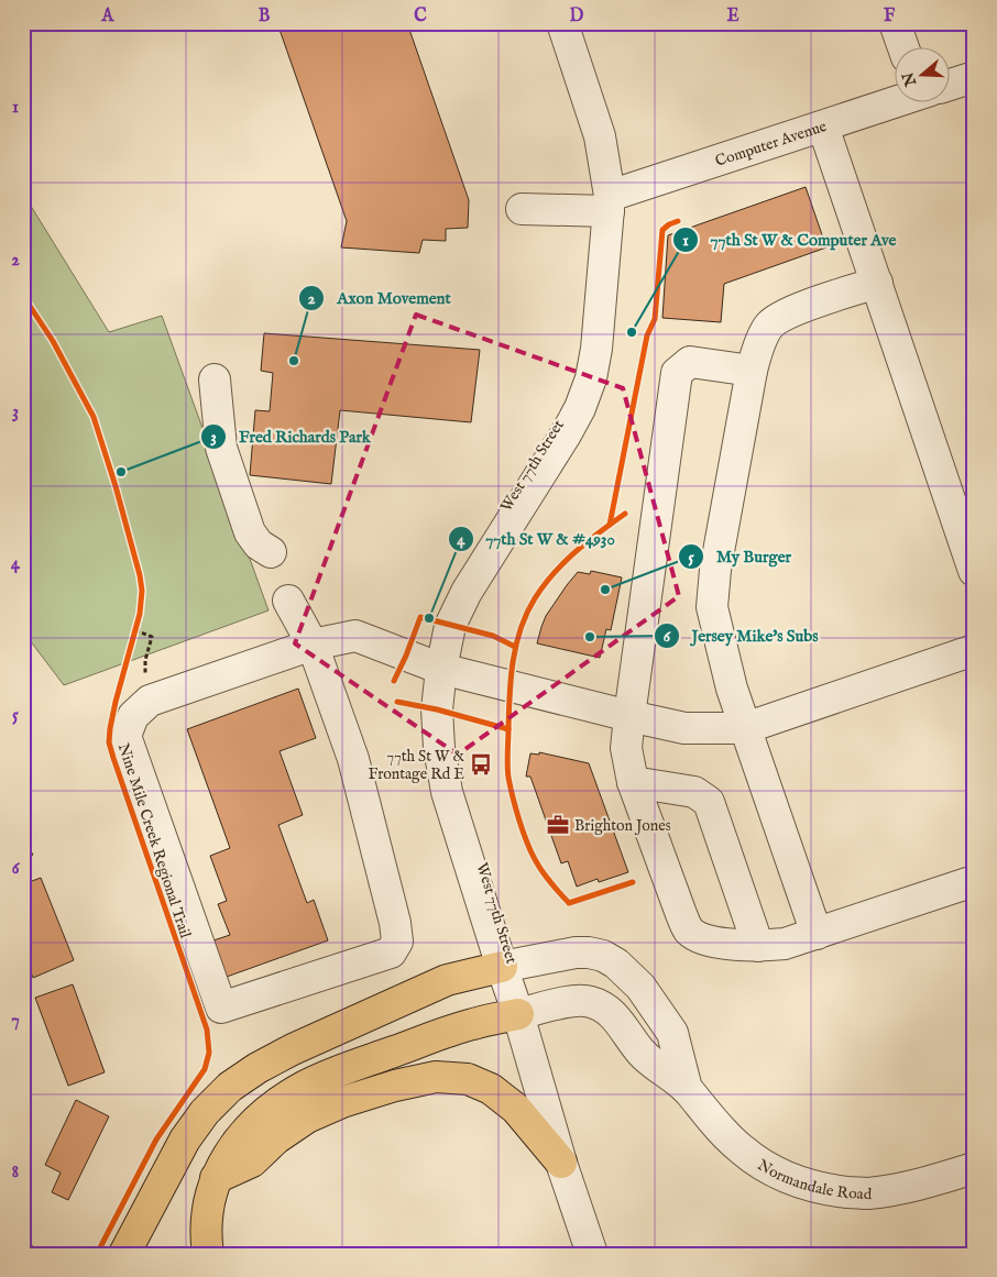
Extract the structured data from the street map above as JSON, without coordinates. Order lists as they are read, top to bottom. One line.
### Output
{"streets":{"street":["Computer Avenue","West 77th Street","Normandale Road"],"cycle path":["Nine Mile Creek Regional Trail"]},"crossings":[["Computer Avenue","West 77th Street"],["West 77th Street","Normandale Road"]],"places":{"other":["77th St W & Computer Ave","Axon Movement","Fred Richards Park","My Burger","77th St W & #4930","Jersey Mike's Subs"],"bus stop":["77th St W & Frontage Rd E"],"office":["Brighton Jones"]},"north":"left","grid":{"columns":["A","B","C","D","E","F"],"rows":["1","2","3","4","5","6","7","8"]}}
